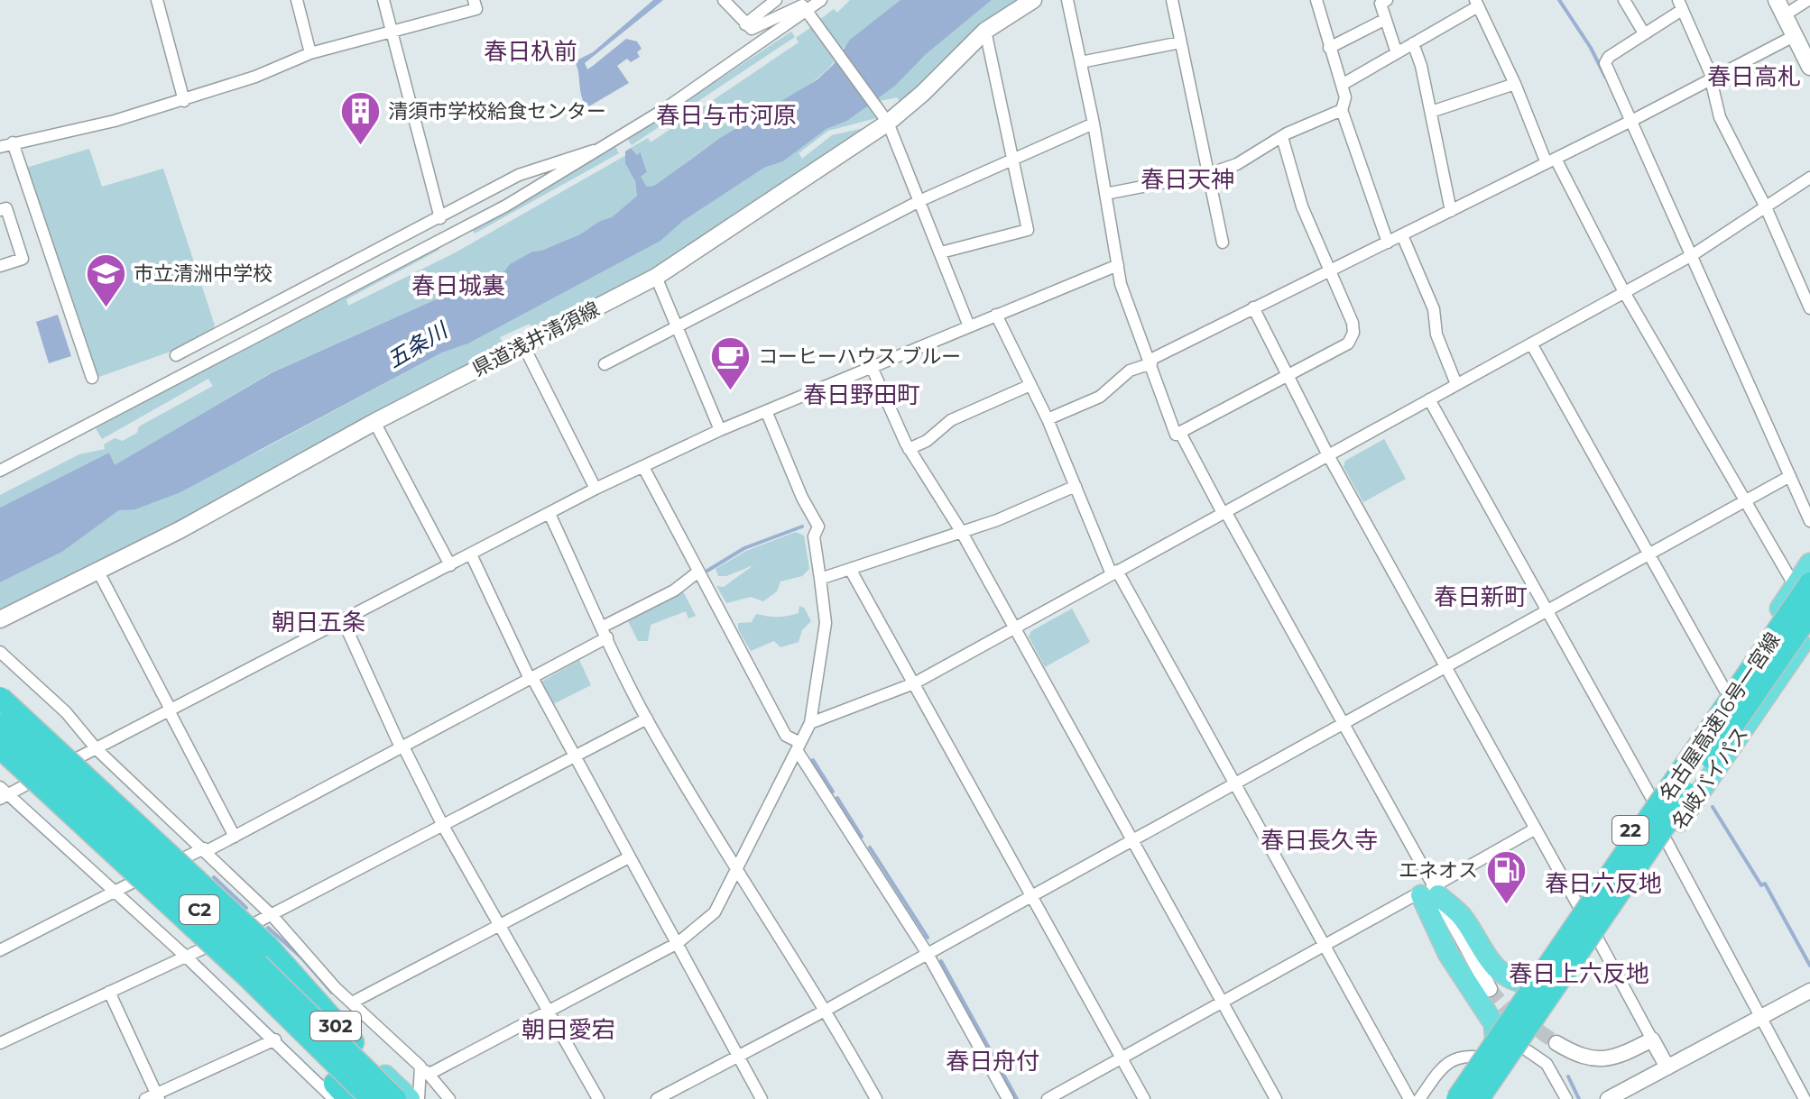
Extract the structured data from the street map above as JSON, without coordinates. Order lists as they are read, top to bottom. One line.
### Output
{"streets":{"highway":["名古屋高速16号一宮線","名岐バイパス","22","C2","302"],"main road":["県道浅井清須線"]},"crossings":[["名古屋高速16号一宮線","名岐バイパス"]],"districts":["春日杁前","春日高札","春日与市河原","春日天神","春日城裏","春日野田町","春日新町","朝日五条","春日長久寺","春日六反地","春日上六反地","朝日愛宕","春日舟付"],"water":["五条川"],"places":{"building":["清須市学校給食センター"],"school or university":["市立清洲中学校"],"cafe":["コーヒーハウス ブルー"],"fuel station":["エネオス"]}}
